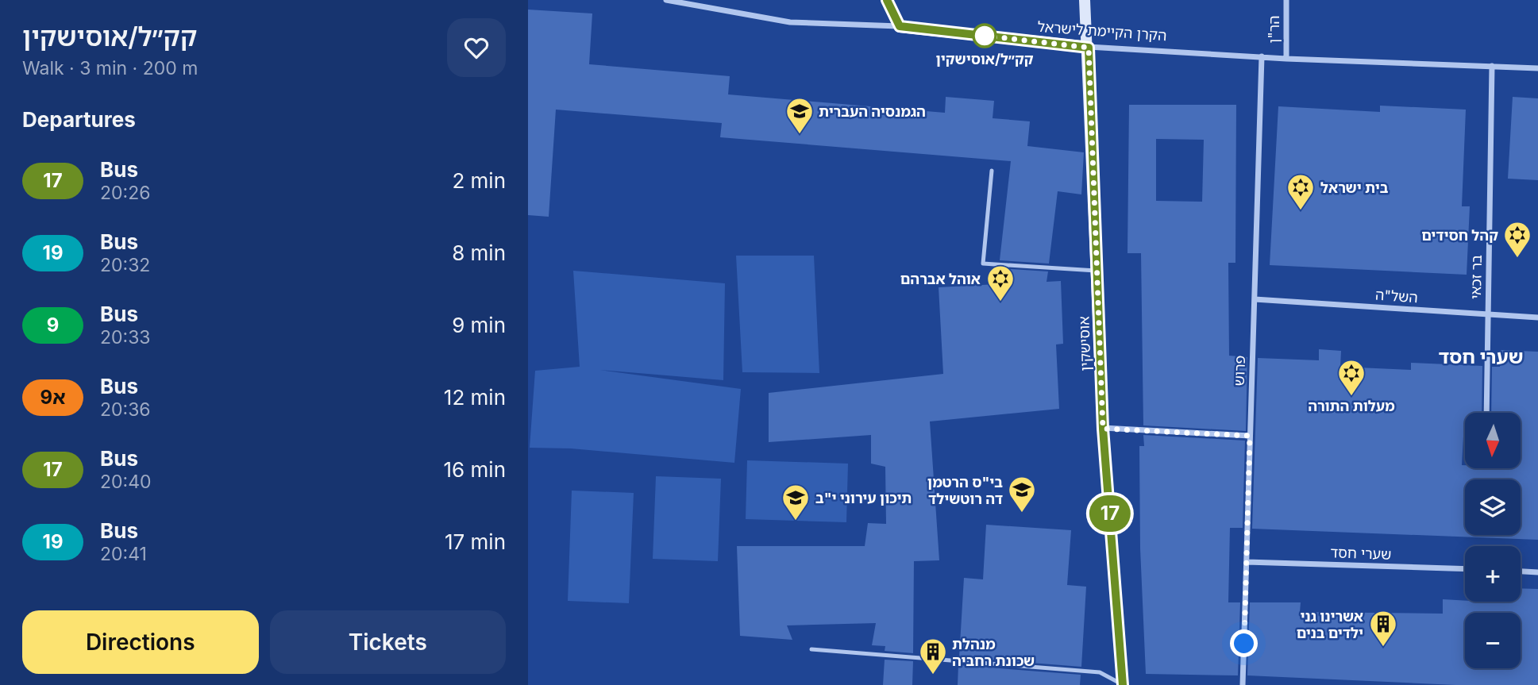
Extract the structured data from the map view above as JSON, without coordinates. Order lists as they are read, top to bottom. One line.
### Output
{"streets":{"street":["הר\"ן","הקרן הקיימת לישראל","בר זכאי","השל\"ה","אוסישקין","פרוש","שערי חסד"]},"crossings":[["הר\"ן","הקרן הקיימת לישראל"],["הקרן הקיימת לישראל","בר זכאי"],["הקרן הקיימת לישראל","אוסישקין"],["הקרן הקיימת לישראל","פרוש"],["בר זכאי","השל\"ה"],["השל\"ה","פרוש"],["פרוש","שערי חסד"]],"districts":["שערי חסד"],"places":{"other":["קק״ל/אוסישקין"],"school or university":["הגמנסיה העברית","בי\"ס הרטמן דה רוטשילד","תיכון עירוני י\"ב"],"synagogue":["בית ישראל","קהל חסידים","אוהל אברהם","מעלות התורה"],"building":["אשרינו גני ילדים בנים","מנהלת שכונת רחביה"]},"lines":["bus line 17"],"north":"bottom","page":{"heading":[["קק״ל/אוסישקין","Walk · 3 min · 200 m"],"Departures"],"on_map":"17","list":[{"mark":"17","name":"Bus","note":"20:26","value":"2 min"},{"mark":"19","name":"Bus","note":"20:32","value":"8 min"},{"mark":"9","name":"Bus","note":"20:33","value":"9 min"},{"mark":"9א","name":"Bus","note":"20:36","value":"12 min"},{"mark":"17","name":"Bus","note":"20:40","value":"16 min"},{"mark":"19","name":"Bus","note":"20:41","value":"17 min"}],"map_buttons":["+","−"],"buttons":["Directions","Tickets"]}}
